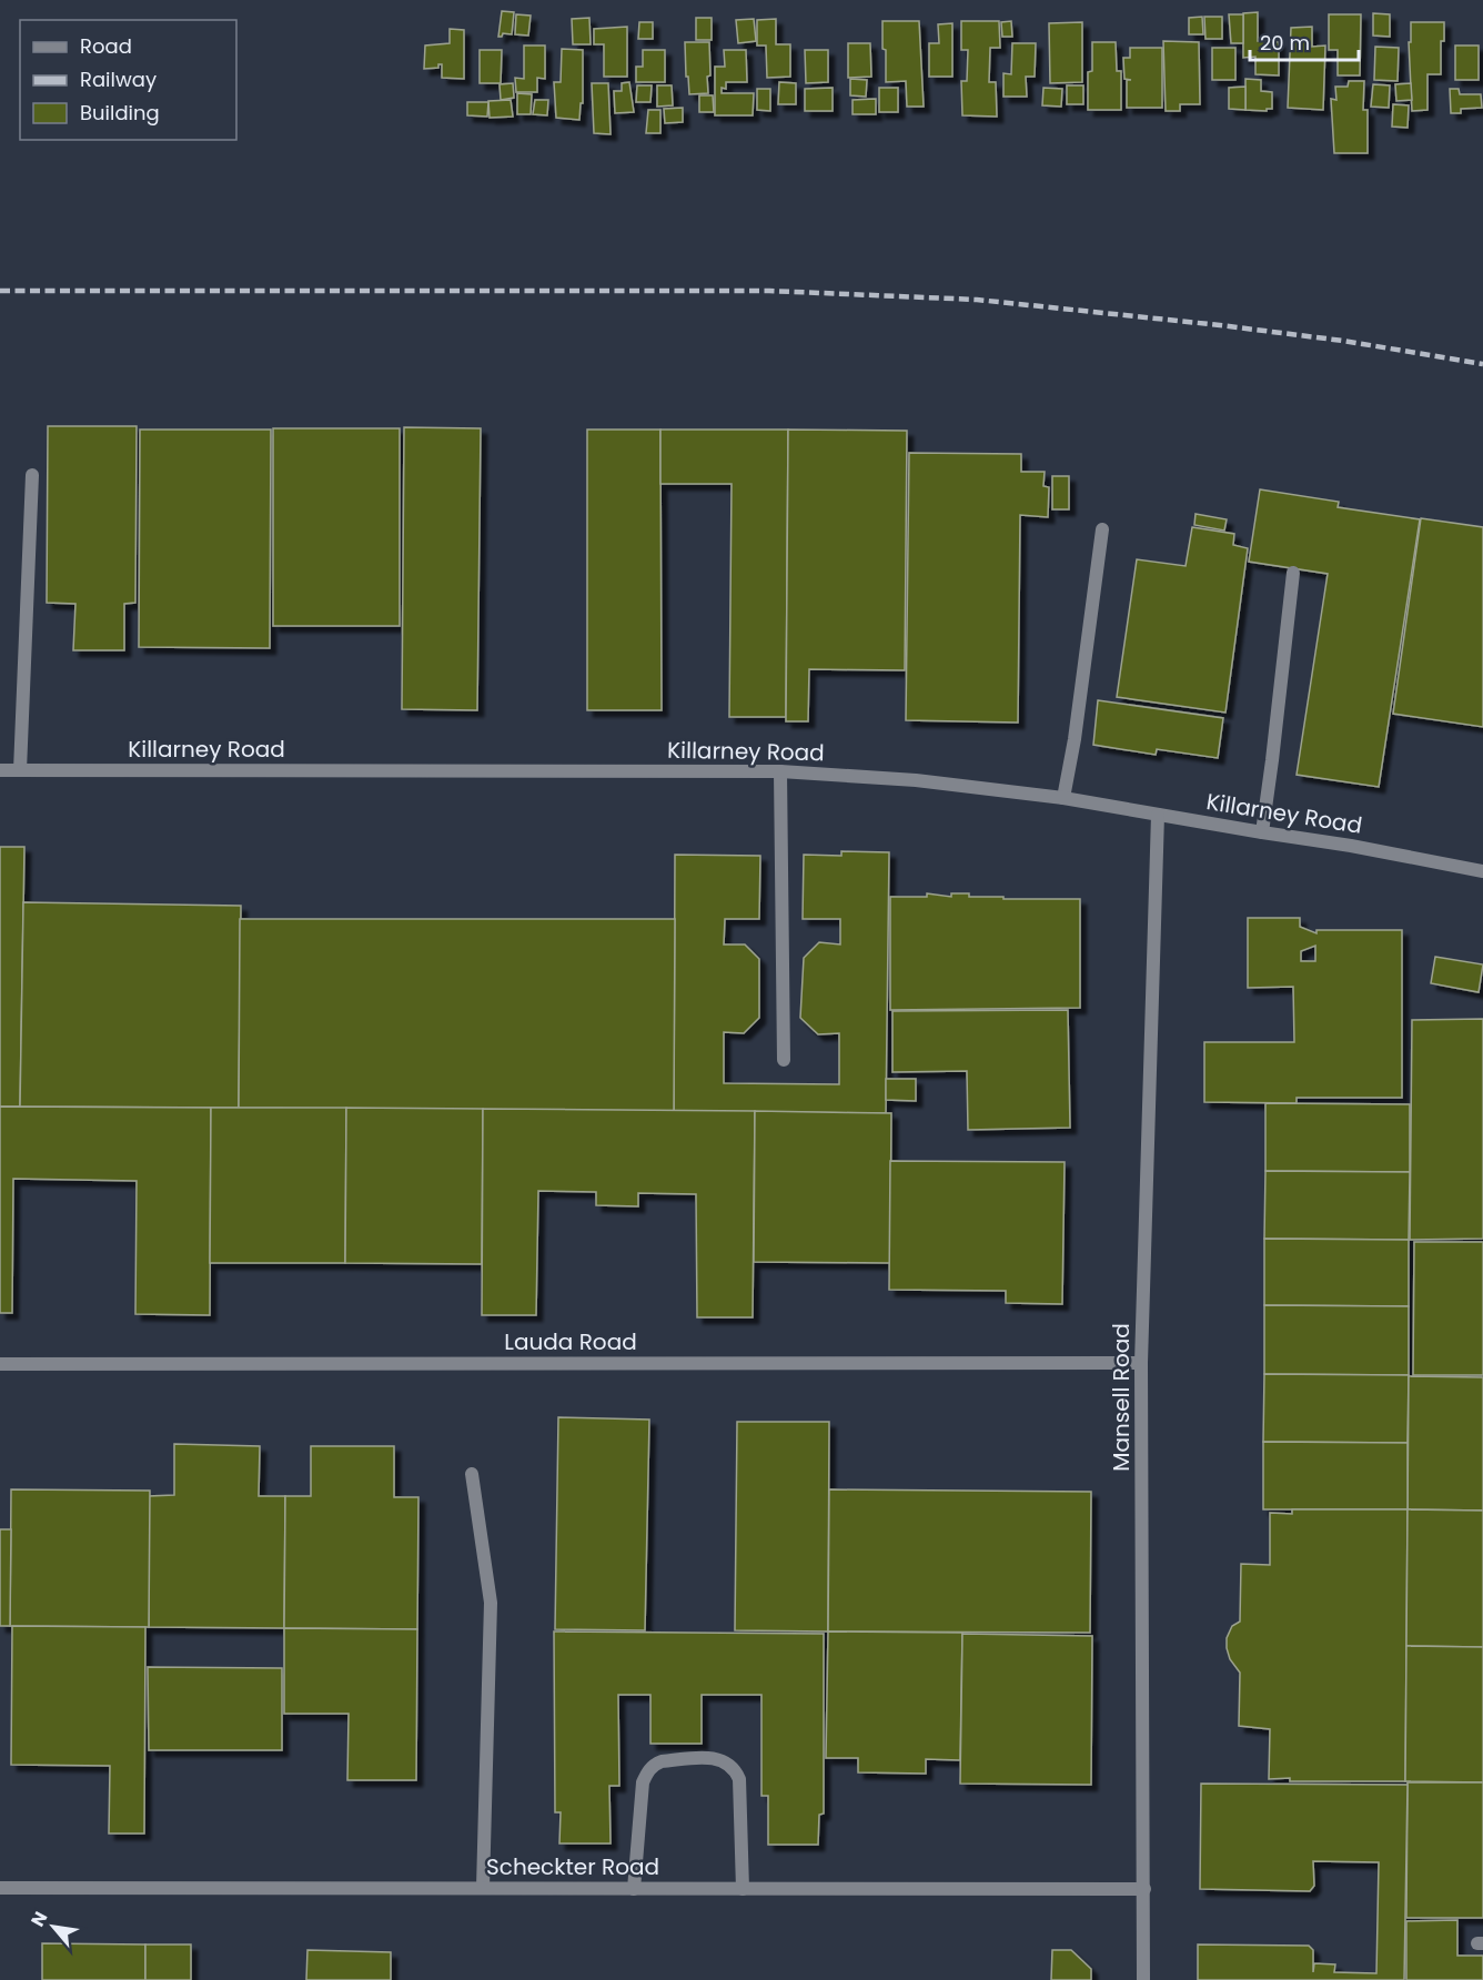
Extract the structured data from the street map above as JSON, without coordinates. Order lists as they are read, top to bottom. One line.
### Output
{"streets":{"street":["Killarney Road","Lauda Road","Mansell Road","Scheckter Road"]},"crossings":[["Killarney Road","Mansell Road"],["Lauda Road","Mansell Road"],["Mansell Road","Scheckter Road"]],"legend":["Road","Railway","Building"],"scale_bar":"20 m","north":"top left"}
